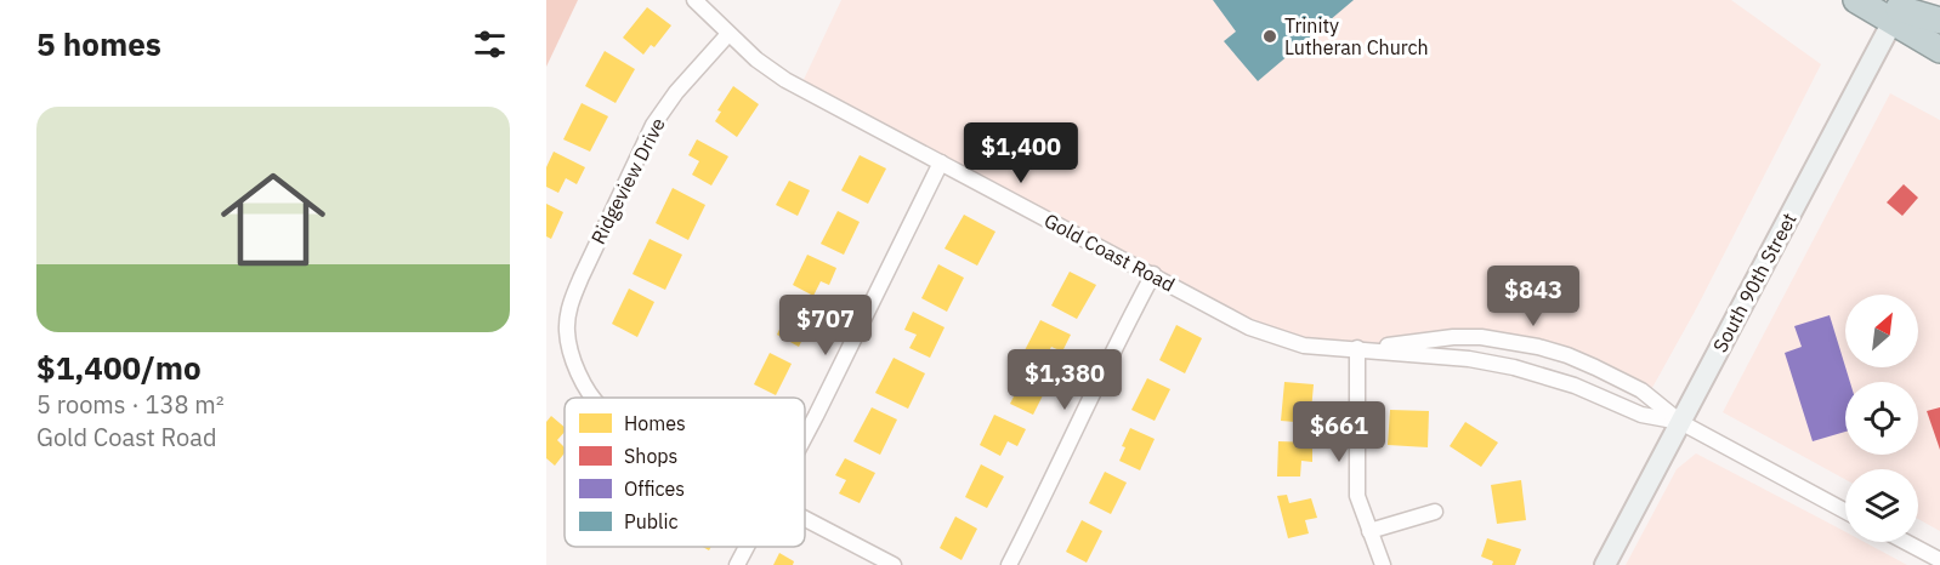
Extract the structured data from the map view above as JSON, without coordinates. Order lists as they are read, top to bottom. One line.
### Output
{"streets":{"street":["Ridgeview Drive","Gold Coast Road","South 90th Street"]},"crossings":[["Ridgeview Drive","Gold Coast Road"],["Gold Coast Road","South 90th Street"]],"places":["Trinity Lutheran Church"],"legend":["Homes","Shops","Offices","Public"],"north":"top right","page":{"heading":"5 homes","list":[{"name":"$1,400/mo","note":"5 rooms · 138 m² · Gold Coast Road"}],"price":["$1,400","$843","$707","$1,380","$661"]}}
